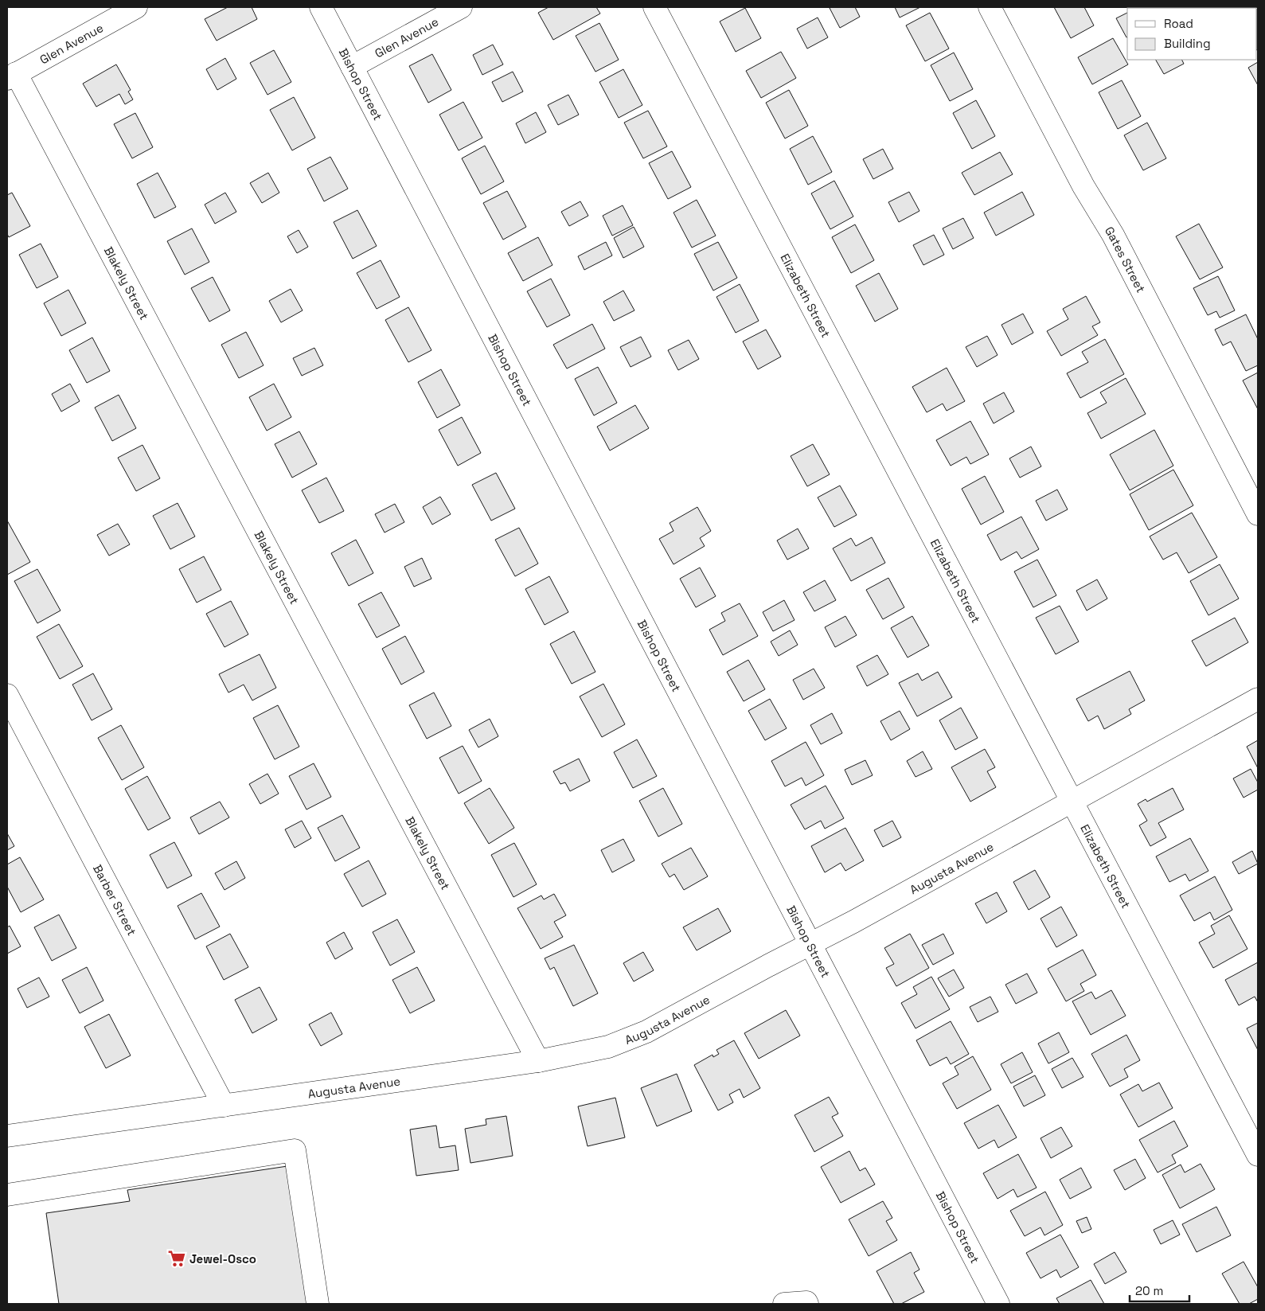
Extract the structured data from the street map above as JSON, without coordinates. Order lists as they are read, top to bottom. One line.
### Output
{"streets":{"street":["Glen Avenue","Bishop Street","Gates Street","Blakely Street","Elizabeth Street","Augusta Avenue","Barber Street"]},"crossings":[["Glen Avenue","Bishop Street"],["Glen Avenue","Blakely Street"],["Bishop Street","Augusta Avenue"],["Blakely Street","Augusta Avenue"],["Elizabeth Street","Augusta Avenue"],["Augusta Avenue","Barber Street"]],"places":{"supermarket":["Jewel-Osco"]},"legend":["Road","Building"],"scale_bar":"20 m"}
